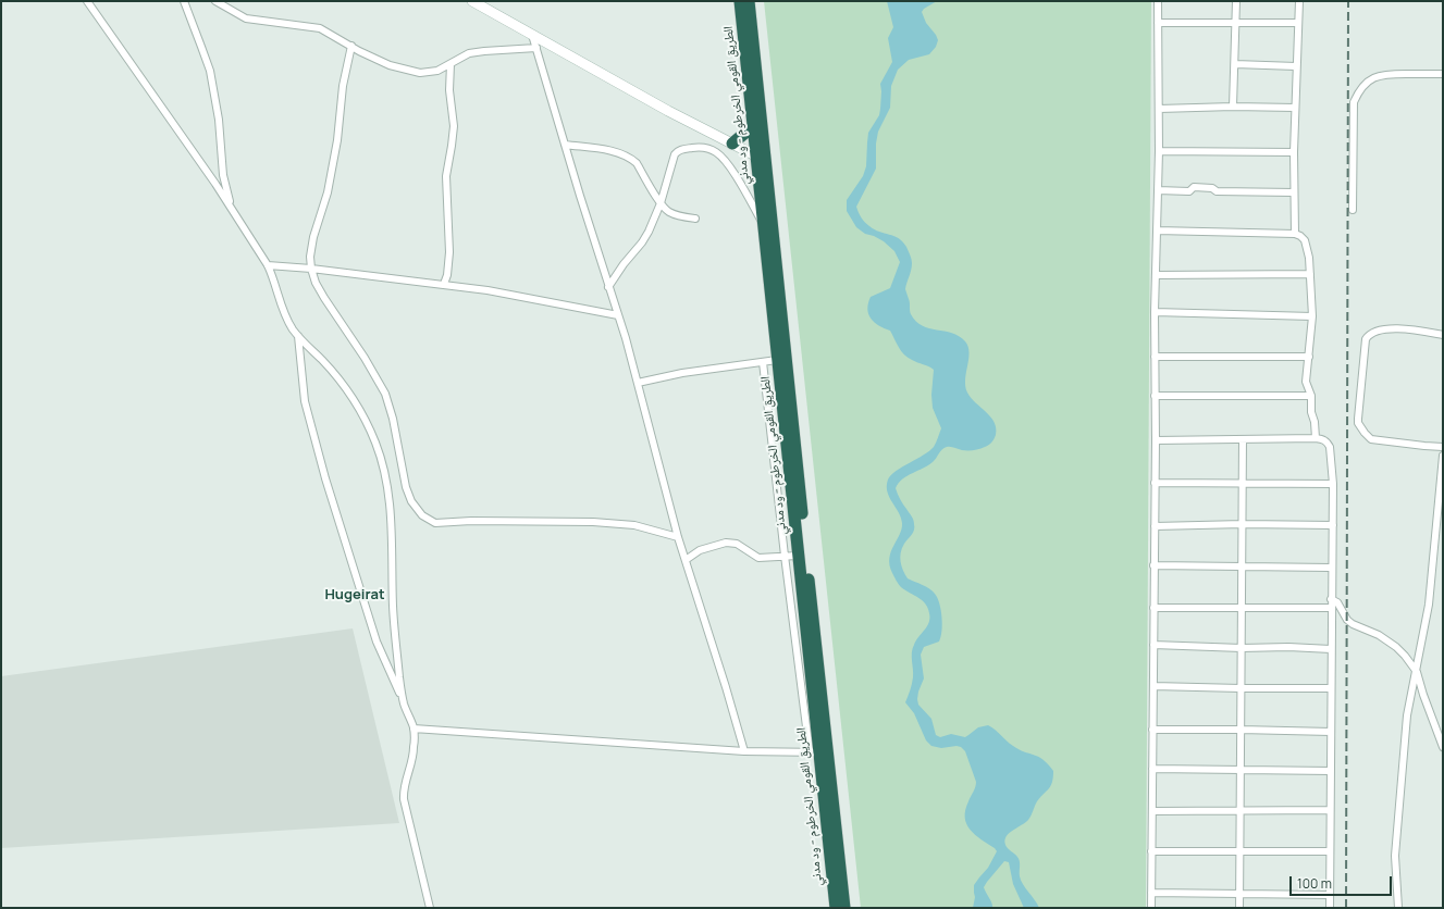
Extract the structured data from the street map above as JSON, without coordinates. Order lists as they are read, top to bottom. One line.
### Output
{"streets":{"highway":["الطريق القومي الخرطوم - ود مدني"]},"districts":["Hugeirat"],"scale_bar":"100 m"}
